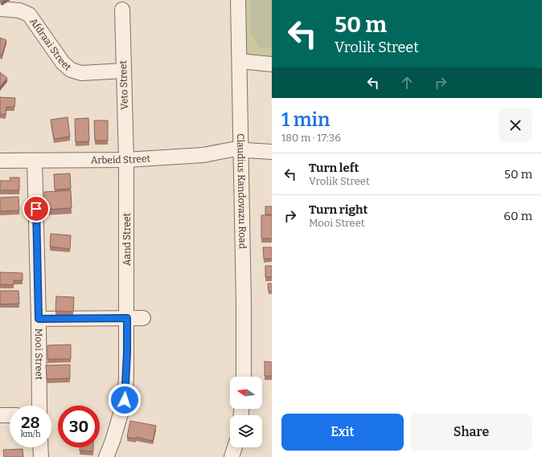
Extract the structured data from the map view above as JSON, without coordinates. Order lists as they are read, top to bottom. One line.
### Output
{"streets":{"street":["Afdraai Street","Veto Street","Arbeid Street","Claudius Kandovazu Road","Aand Street","Mooi Street"]},"crossings":[["Afdraai Street","Veto Street"],["Veto Street","Arbeid Street"],["Veto Street","Aand Street"],["Arbeid Street","Claudius Kandovazu Road"],["Arbeid Street","Aand Street"],["Arbeid Street","Mooi Street"]],"north":"left","page":{"turn":["50 m","Vrolik Street"],"heading":["1 min","180 m · 17:36"],"list":[{"name":"Turn left","note":"Vrolik Street","value":"50 m"},{"name":"Turn right","note":"Mooi Street","value":"60 m"}],"speed":"28 km/h","limit":"30","buttons":["Exit","Share"]}}
